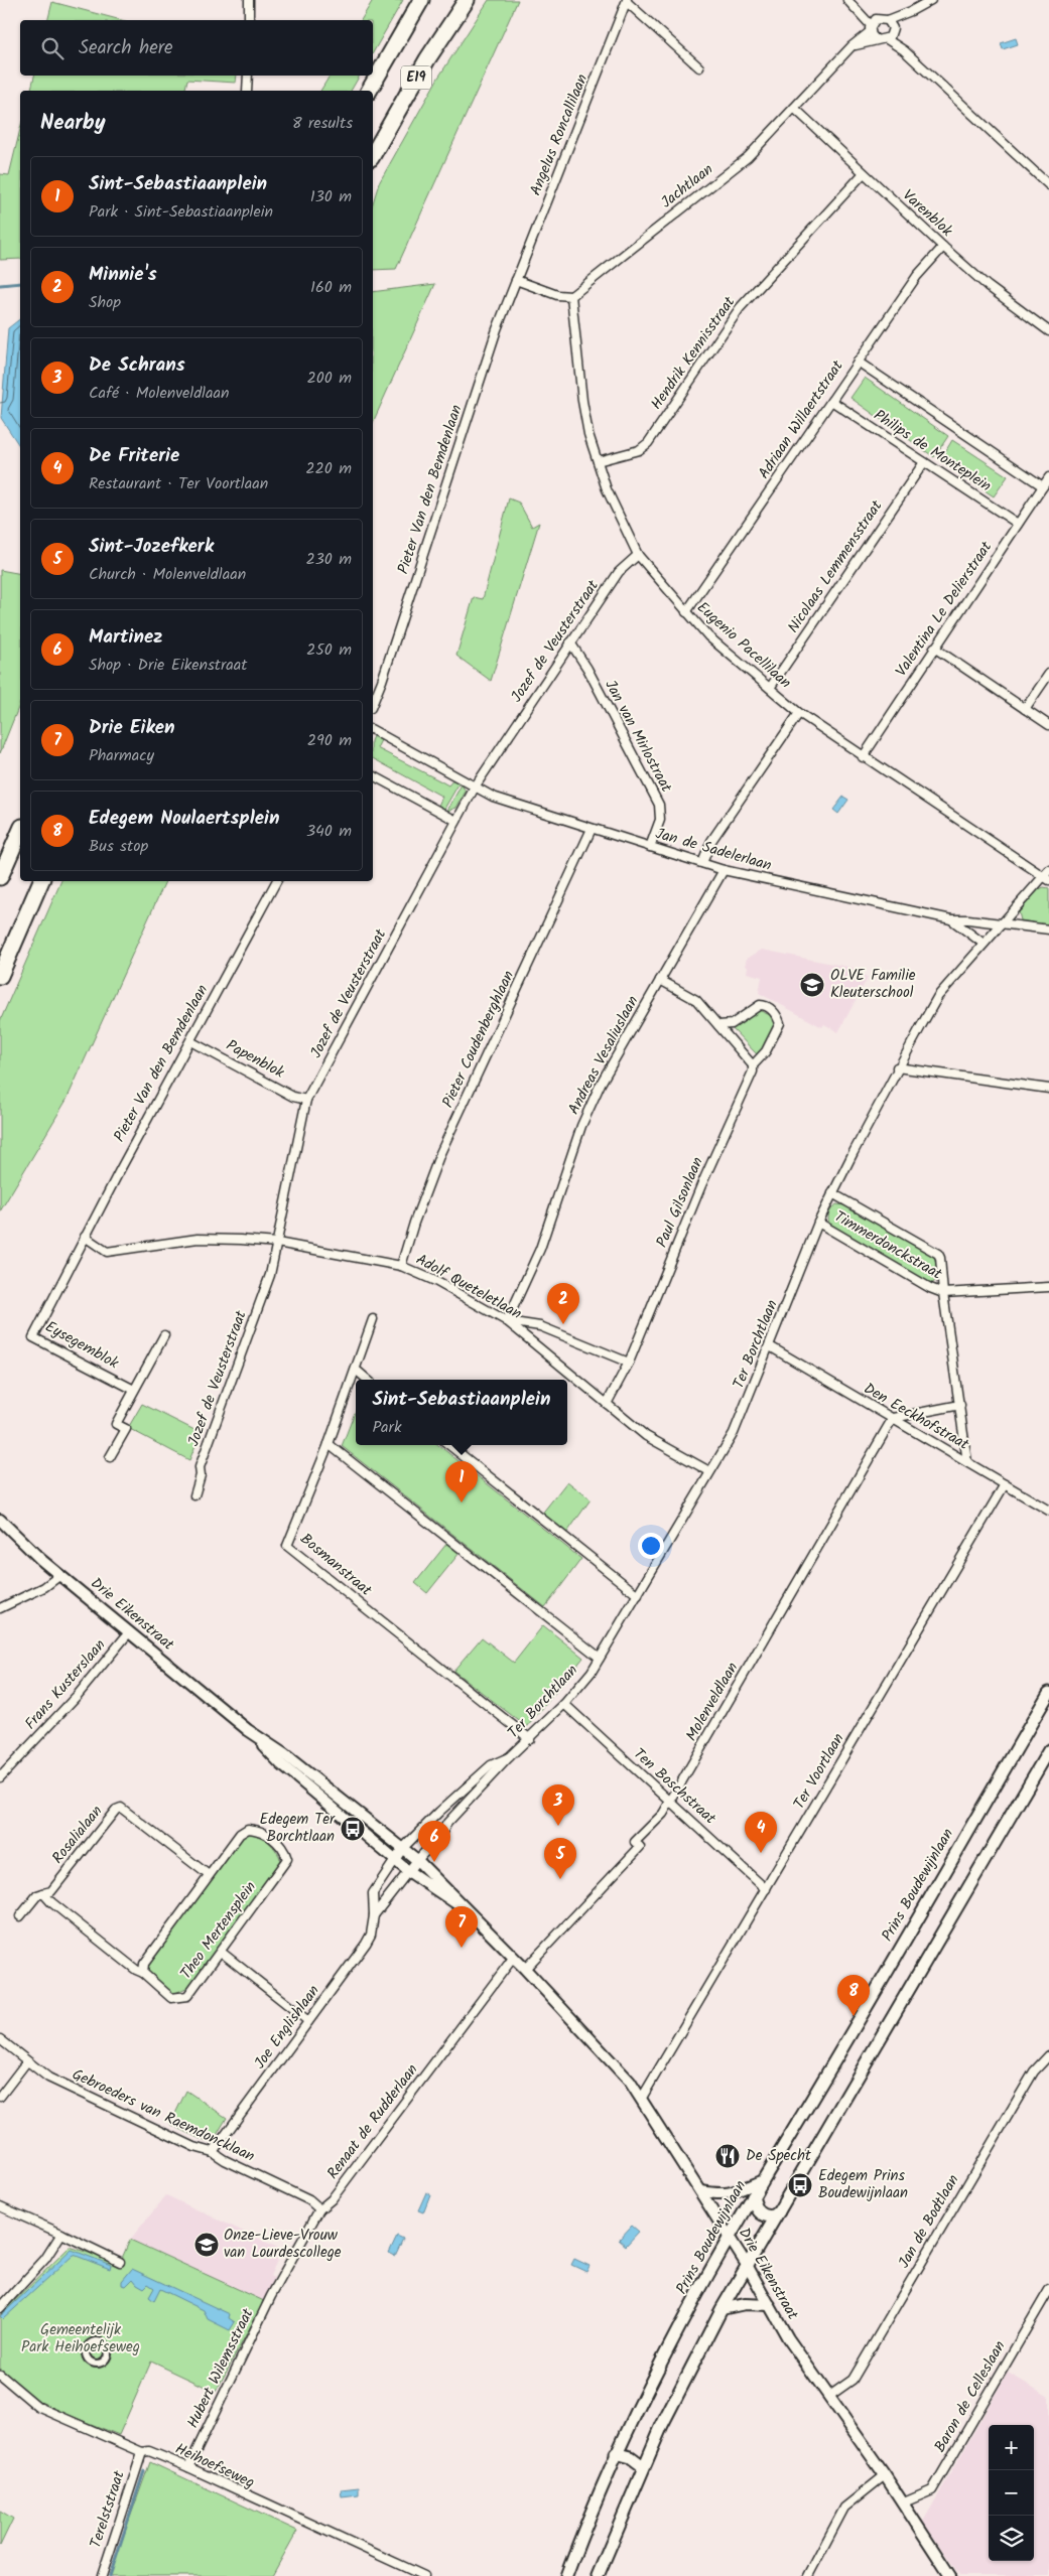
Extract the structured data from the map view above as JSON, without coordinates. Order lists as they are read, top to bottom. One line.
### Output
{"streets":{"highway":["E19"],"main road":["Prins Boudewijnlaan"],"street":["Angelus Roncallilaan","Jachtlaan","Varenblok","Hendrik Kennisstraat","Adriaan Willaertstraat","Philips de Monteplein","Pieter Van den Bemdenlaan","Nicolaas Lemmensstraat","Valentina Le Delierstraat","Jozef de Veusterstraat","Eugenio Pacellilaan","Jan van Mirlostraat","Jan de Sadelerlaan","Pieter Coudenberghlaan","Andreas Vesaliuslaan","Papenblok","Paul Gilsonlaan","Timmerdonckstraat","Adolf Queteletlaan","Ter Borchtlaan","Eysegemblok","Den Eeckhofstraat","Bosmanstraat","Drie Eikenstraat","Frans Kusterslaan","Molenveldlaan","Ter Voortlaan","Ten Boschstraat","Rosalialaan","Theo Mertensplein","Joe Englishlaan","Gebroeders van Raemdoncklaan","Renaat de Rudderlaan","Jan de Bodtlaan","Hubert Wilemsstraat","Baron de Celleslaan","Heihoefseweg","Terelststraat"]},"crossings":[["Angelus Roncallilaan","Pieter Van den Bemdenlaan"],["Jachtlaan","Varenblok"],["Jachtlaan","Eugenio Pacellilaan"],["Varenblok","Hendrik Kennisstraat"],["Varenblok","Adriaan Willaertstraat"],["Hendrik Kennisstraat","Eugenio Pacellilaan"],["Adriaan Willaertstraat","Philips de Monteplein"],["Adriaan Willaertstraat","Eugenio Pacellilaan"],["Philips de Monteplein","Nicolaas Lemmensstraat"],["Philips de Monteplein","Valentina Le Delierstraat"],["Pieter Van den Bemdenlaan","Papenblok"],["Pieter Van den Bemdenlaan","Adolf Queteletlaan"],["Pieter Van den Bemdenlaan","Eysegemblok"],["Nicolaas Lemmensstraat","Eugenio Pacellilaan"],["Valentina Le Delierstraat","Eugenio Pacellilaan"],["Jozef de Veusterstraat","Eugenio Pacellilaan"],["Jozef de Veusterstraat","Jan van Mirlostraat"],["Jozef de Veusterstraat","Jan de Sadelerlaan"],["Jozef de Veusterstraat","Papenblok"],["Jozef de Veusterstraat","Adolf Queteletlaan"],["Eugenio Pacellilaan","Ter Borchtlaan"],["Jan van Mirlostraat","Jan de Sadelerlaan"],["Jan de Sadelerlaan","Pieter Coudenberghlaan"],["Jan de Sadelerlaan","Andreas Vesaliuslaan"],["Jan de Sadelerlaan","Ter Borchtlaan"],["Pieter Coudenberghlaan","Adolf Queteletlaan"],["Andreas Vesaliuslaan","Adolf Queteletlaan"],["Paul Gilsonlaan","Adolf Queteletlaan"],["Timmerdonckstraat","Ter Borchtlaan"],["Timmerdonckstraat","Den Eeckhofstraat"],["Adolf Queteletlaan","Ter Borchtlaan"],["Ter Borchtlaan","Den Eeckhofstraat"],["Ter Borchtlaan","Bosmanstraat"],["Ter Borchtlaan","Drie Eikenstraat"],["Ter Borchtlaan","Ten Boschstraat"],["Ter Borchtlaan","Joe Englishlaan"],["Den Eeckhofstraat","Molenveldlaan"],["Den Eeckhofstraat","Ter Voortlaan"],["Drie Eikenstraat","Frans Kusterslaan"],["Drie Eikenstraat","Molenveldlaan"],["Drie Eikenstraat","Ter Voortlaan"],["Drie Eikenstraat","Prins Boudewijnlaan"],["Drie Eikenstraat","Joe Englishlaan"],["Drie Eikenstraat","Renaat de Rudderlaan"],["Drie Eikenstraat","Jan de Bodtlaan"],["Drie Eikenstraat","Baron de Celleslaan"],["Molenveldlaan","Ten Boschstraat"],["Ter Voortlaan","Ten Boschstraat"],["Rosalialaan","Theo Mertensplein"],["Joe Englishlaan","Gebroeders van Raemdoncklaan"],["Gebroeders van Raemdoncklaan","Renaat de Rudderlaan"],["Renaat de Rudderlaan","Hubert Wilemsstraat"],["Hubert Wilemsstraat","Heihoefseweg"],["Heihoefseweg","Terelststraat"]],"parks":["Gemeentelijk Park Heihoefseweg"],"places":{"school or university":["OLVE Familie Kleuterschool","Onze-Lieve-Vrouw van Lourdescollege"],"bus stop":["Edegem Ter Borchtlaan","Edegem Prins Boudewijnlaan"],"restaurant":["De Specht"]},"page":{"search":"Search here","heading":["Nearby","8 results"],"list":[{"mark":"1","name":"Sint-Sebastiaanplein","note":"Park · Sint-Sebastiaanplein","value":"130 m"},{"mark":"2","name":"Minnie's","note":"Shop","value":"160 m"},{"mark":"3","name":"De Schrans","note":"Café · Molenveldlaan","value":"200 m"},{"mark":"4","name":"De Friterie","note":"Restaurant · Ter Voortlaan","value":"220 m"},{"mark":"5","name":"Sint-Jozefkerk","note":"Church · Molenveldlaan","value":"230 m"},{"mark":"6","name":"Martinez","note":"Shop · Drie Eikenstraat","value":"250 m"},{"mark":"7","name":"Drie Eiken","note":"Pharmacy","value":"290 m"},{"mark":"8","name":"Edegem Noulaertsplein","note":"Bus stop","value":"340 m"}],"pins":["2","1","3","4","6","5","7","8"],"popup":["Sint-Sebastiaanplein","Park"],"map_buttons":["+","−"]}}
